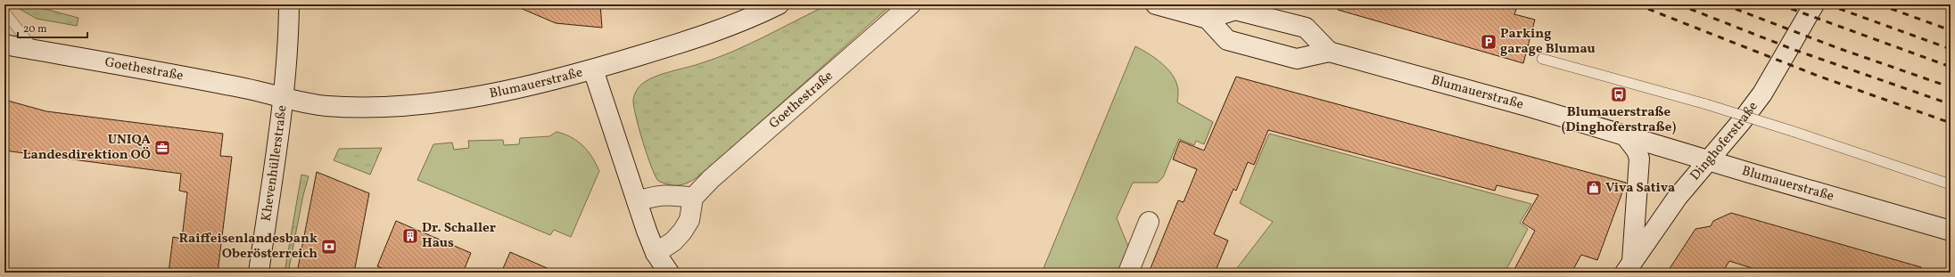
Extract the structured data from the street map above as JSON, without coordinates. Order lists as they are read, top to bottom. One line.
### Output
{"streets":{"main road":["Goethestraße","Blumauerstraße","Dinghoferstraße","Khevenhüllerstraße"]},"crossings":[["Goethestraße","Blumauerstraße"],["Goethestraße","Khevenhüllerstraße"],["Blumauerstraße","Dinghoferstraße"],["Blumauerstraße","Khevenhüllerstraße"]],"places":{"parking":["Parking garage Blumau"],"bus stop":["Blumauerstraße (Dinghoferstraße)"],"office":["UNIQA Landesdirektion OÖ"],"shop":["Viva Sativa"],"building":["Dr. Schaller Haus"],"bank":["Raiffeisenlandesbank Oberösterreich"]},"scale_bar":"20 m"}
